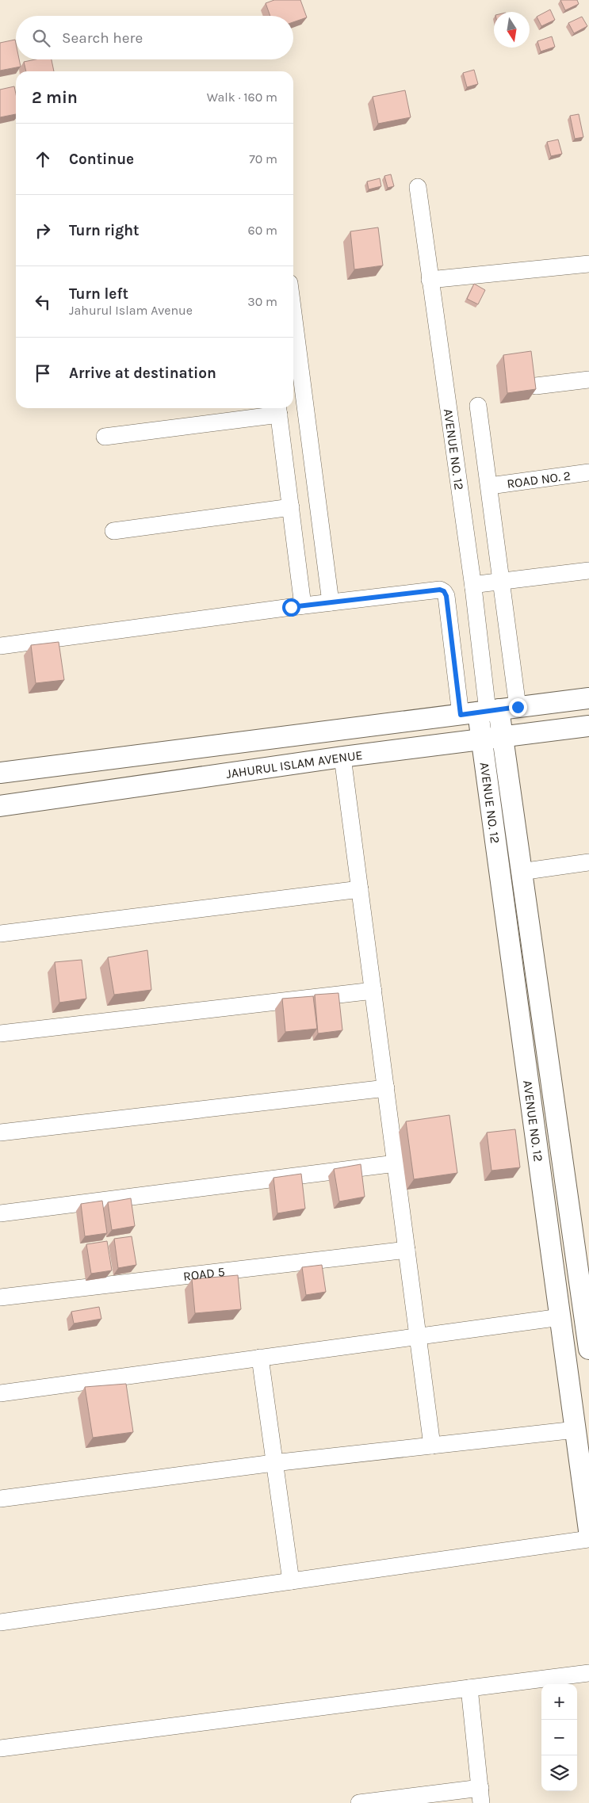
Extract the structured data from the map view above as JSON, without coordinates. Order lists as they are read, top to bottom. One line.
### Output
{"streets":{"street":["AVENUE NO. 12","ROAD NO. 2","JAHURUL ISLAM AVENUE","ROAD 5"]},"crossings":[["AVENUE NO. 12","ROAD NO. 2"],["AVENUE NO. 12","JAHURUL ISLAM AVENUE"]],"north":"bottom","page":{"search":"Search here","heading":["2 min","Walk · 160 m"],"list":[["Continue","70 m"],["Turn right","60 m"],["Turn left","Jahurul Islam Avenue","30 m"],"Arrive at destination"],"map_buttons":["+","−"]}}
